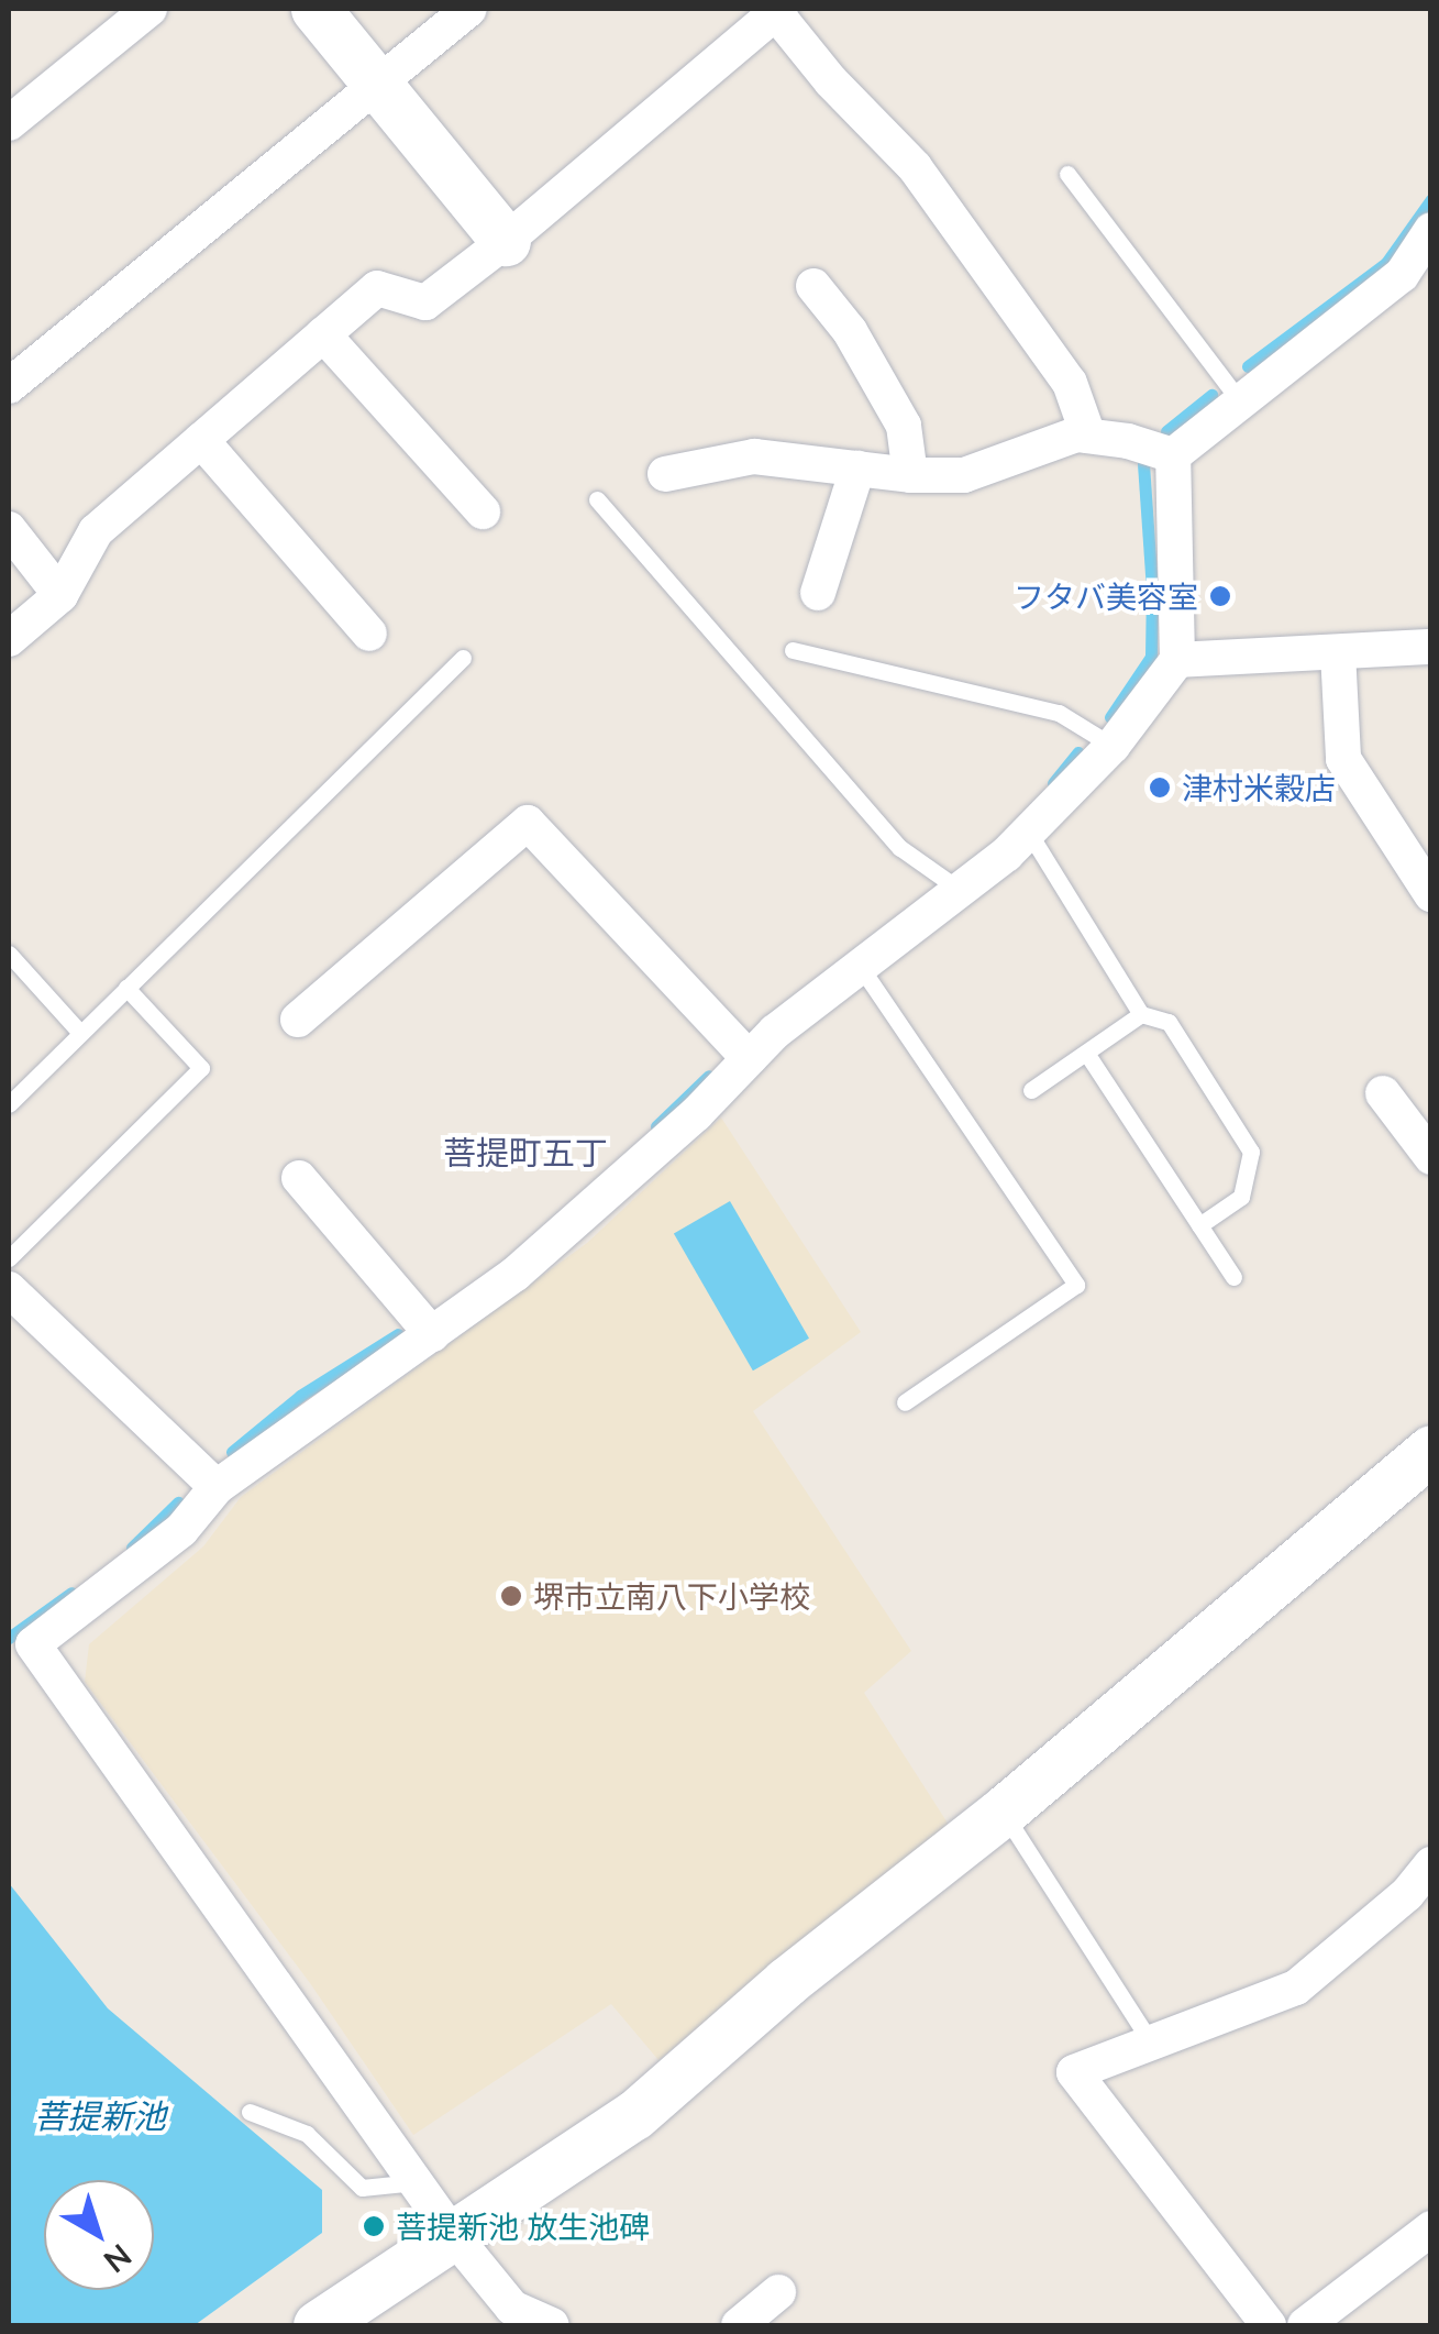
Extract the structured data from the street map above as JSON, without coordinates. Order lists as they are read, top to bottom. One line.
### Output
{"districts":["菩提町五丁"],"water":["菩提新池"],"places":["フタバ美容室","津村米穀店","堺市立南八下小学校","菩提新池 放生池碑"],"north":"bottom right"}
